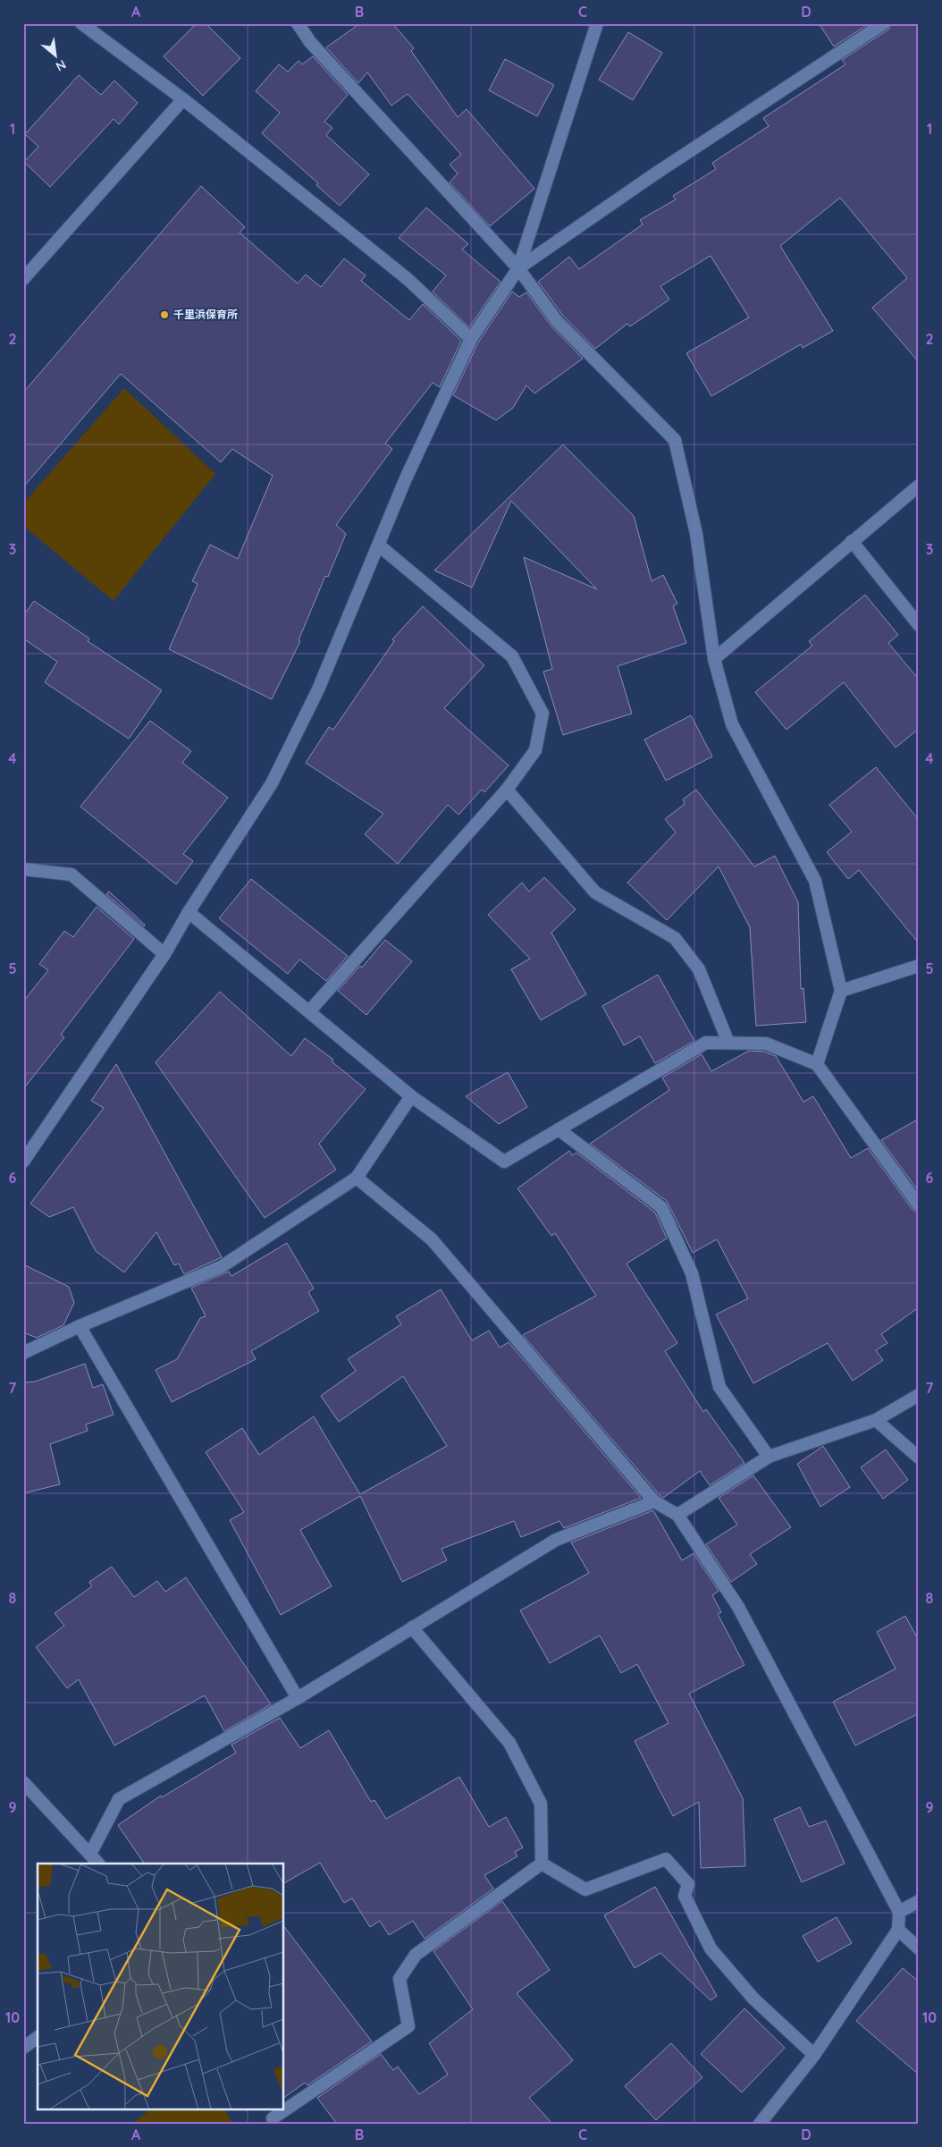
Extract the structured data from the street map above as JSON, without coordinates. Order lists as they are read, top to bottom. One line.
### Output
{"places":["千里浜保育所"],"north":"bottom right","grid":{"columns":["A","B","C","D"],"rows":["1","2","3","4","5","6","7","8","9","10"]}}
